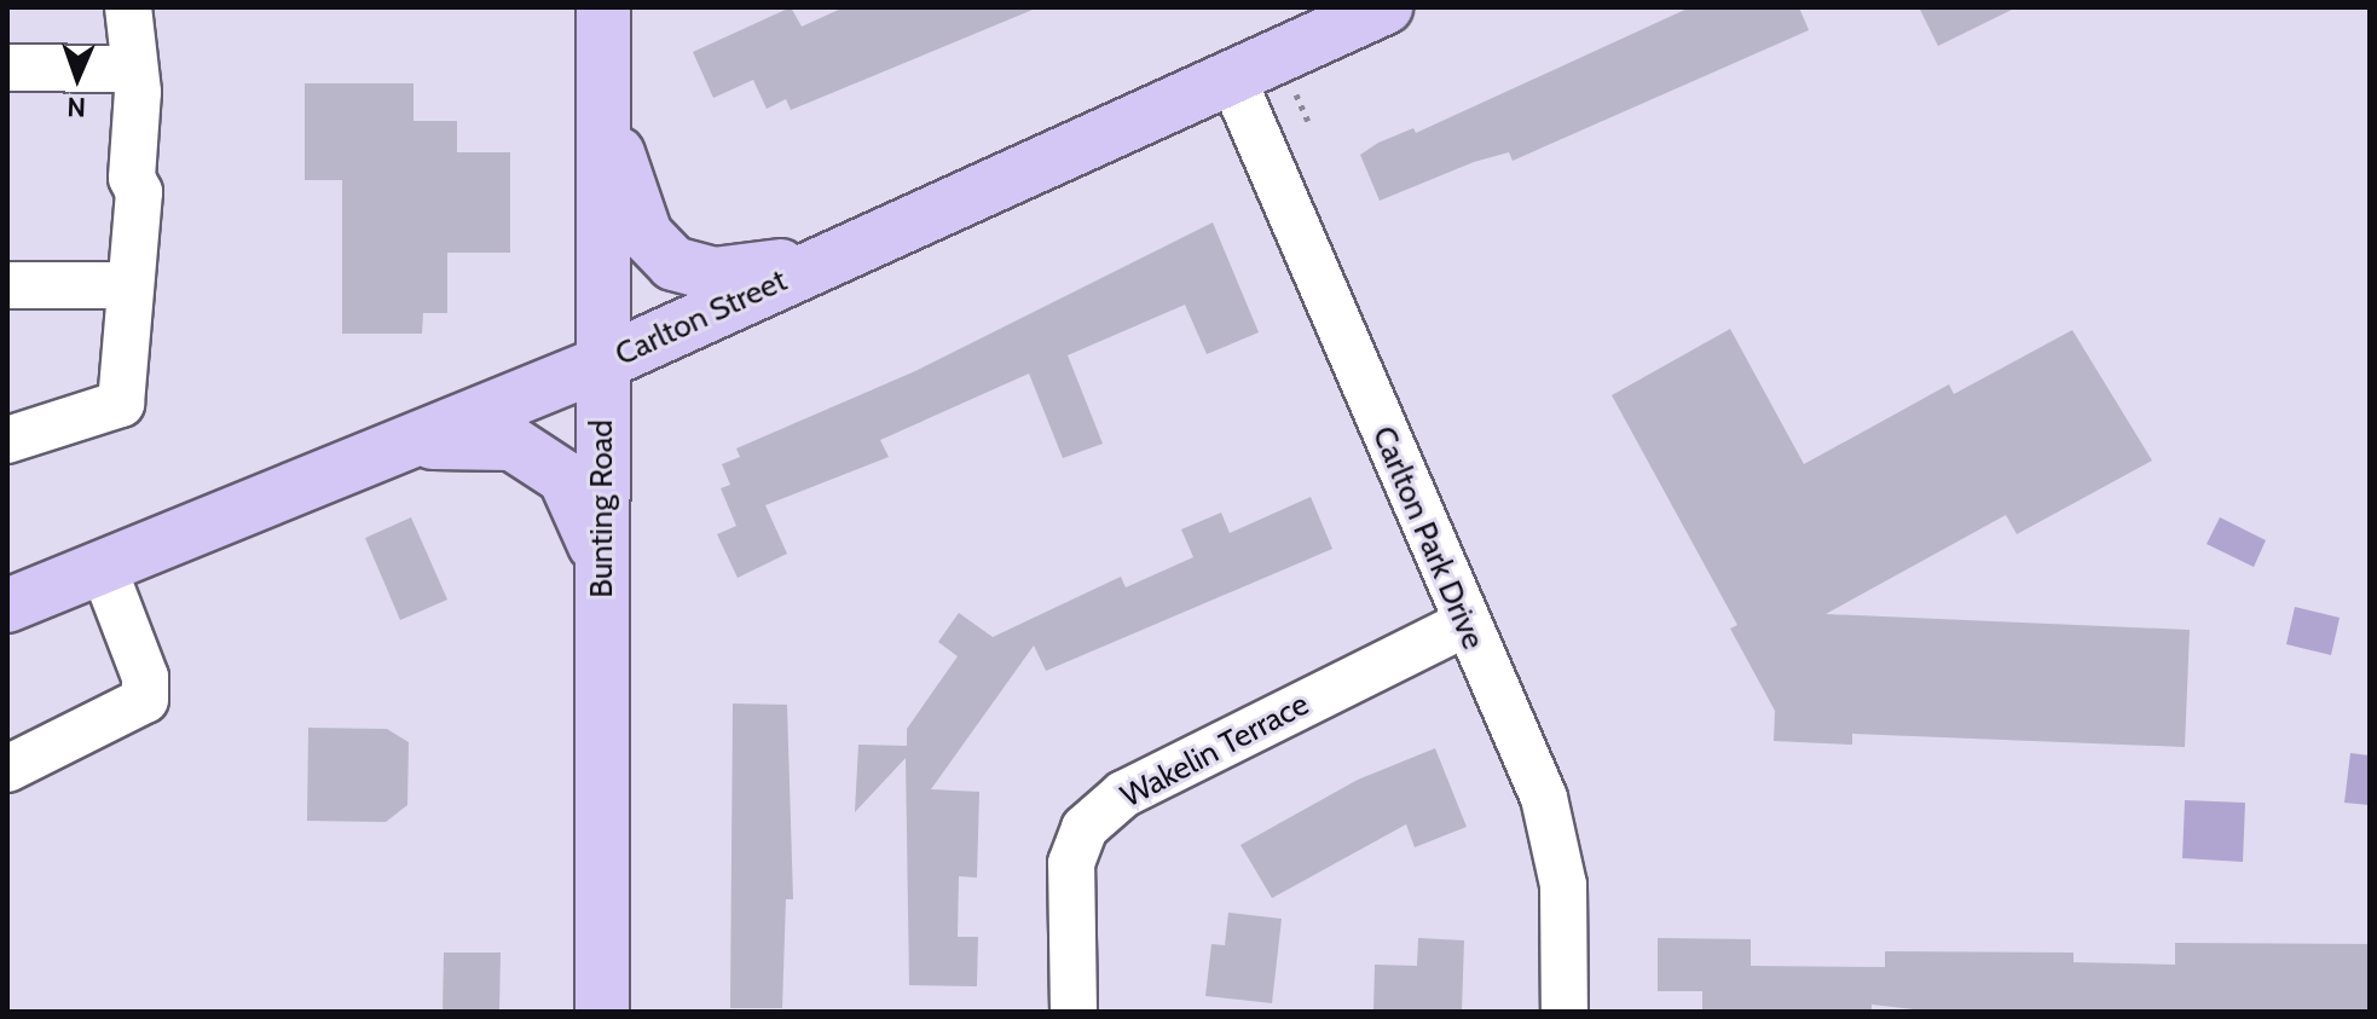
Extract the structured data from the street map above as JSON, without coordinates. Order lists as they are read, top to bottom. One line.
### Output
{"streets":{"main road":["Carlton Street","Bunting Road"],"street":["Carlton Park Drive","Wakelin Terrace"]},"crossings":[["Carlton Street","Bunting Road"],["Carlton Street","Carlton Park Drive"],["Carlton Park Drive","Wakelin Terrace"]],"north":"bottom"}
